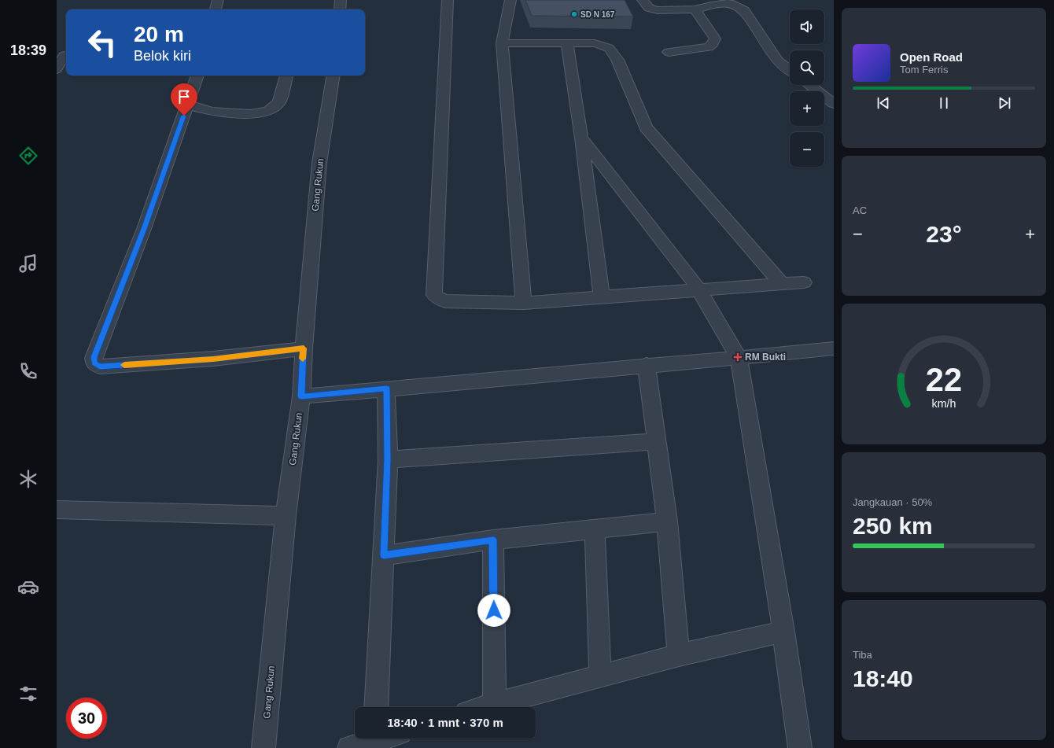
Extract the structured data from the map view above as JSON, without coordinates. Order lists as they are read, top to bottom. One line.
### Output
{"streets":{"street":["Gang Rukun"]},"places":{"other":["SD N 167"],"health":["RM Bukti"]},"page":{"tabs":"18:39","map_buttons":["+","−"],"turn":["20 m","Belok kiri"],"song":["Open Road","Tom Ferris"],"tile":["AC",["Jangkauan · 50%","250 km"],["Tiba","18:40"]],"heat":["−","23°","+"],"limit":"30","trip":"18:40 · 1 mnt · 370 m","gauge":["22","km/h"]}}
